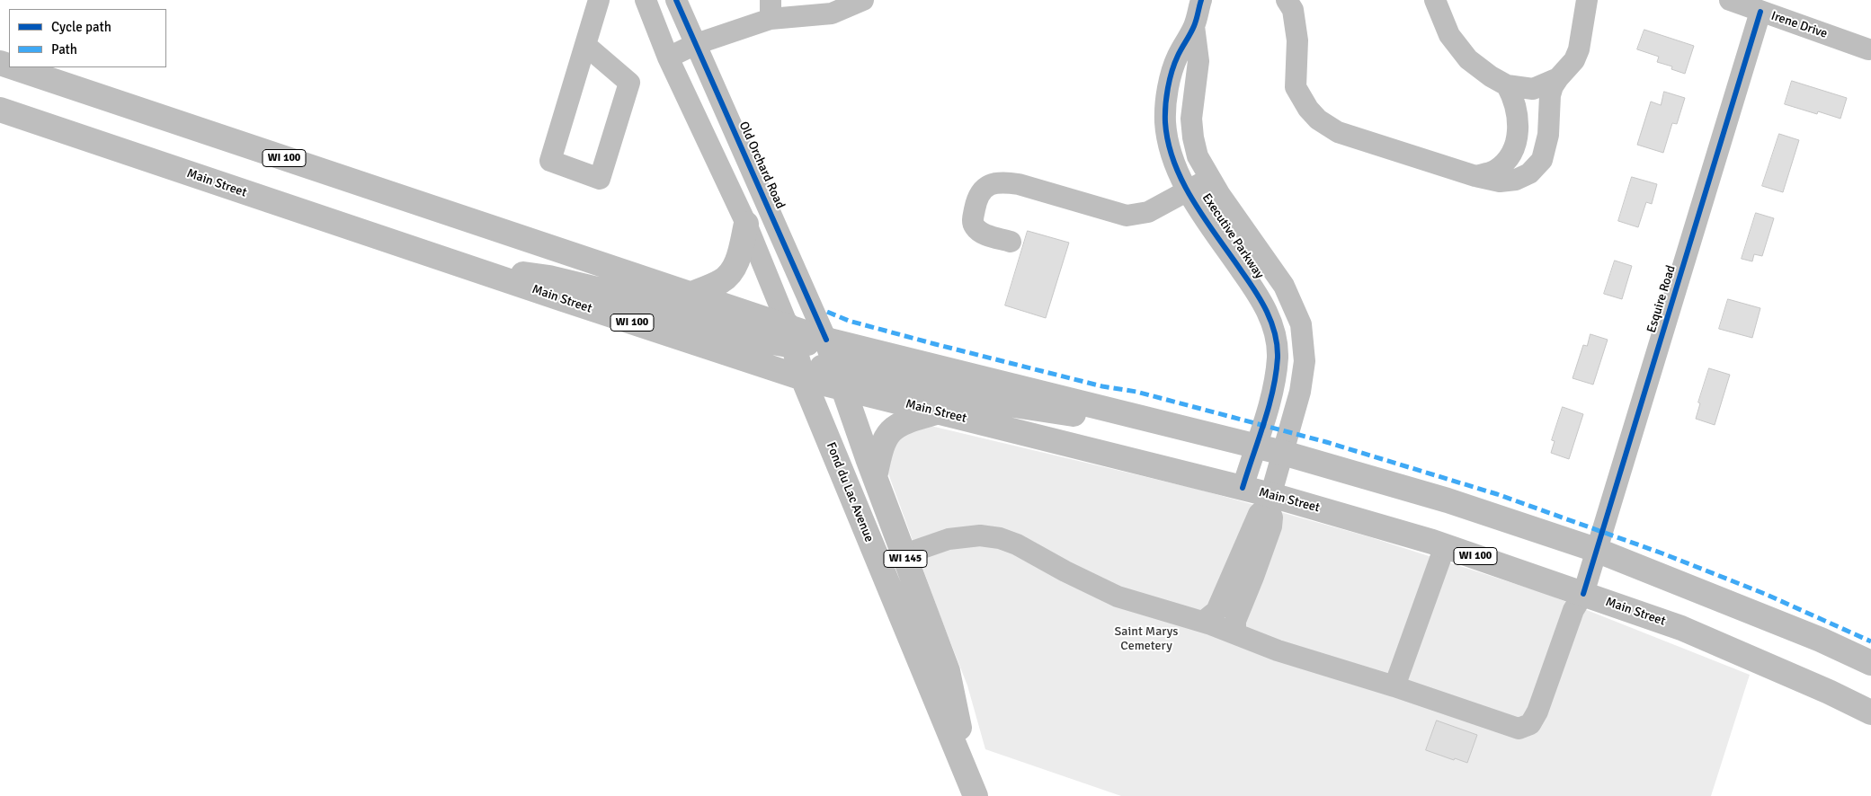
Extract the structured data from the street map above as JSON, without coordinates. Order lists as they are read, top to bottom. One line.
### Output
{"streets":{"main road":["WI 100","Main Street","Fond du Lac Avenue","WI 145"],"street":["Irene Drive","Old Orchard Road","Executive Parkway","Esquire Road"]},"crossings":[["Irene Drive","Esquire Road"],["WI 100","Old Orchard Road"],["WI 100","Executive Parkway"],["WI 100","Esquire Road"],["WI 100","Fond du Lac Avenue"],["Old Orchard Road","Fond du Lac Avenue"],["Main Street","Executive Parkway"],["Main Street","Esquire Road"],["Main Street","Fond du Lac Avenue"],["Esquire Road","Fond du Lac Avenue"]],"parks":["Saint Marys Cemetery"],"legend":["Cycle path","Path"]}
